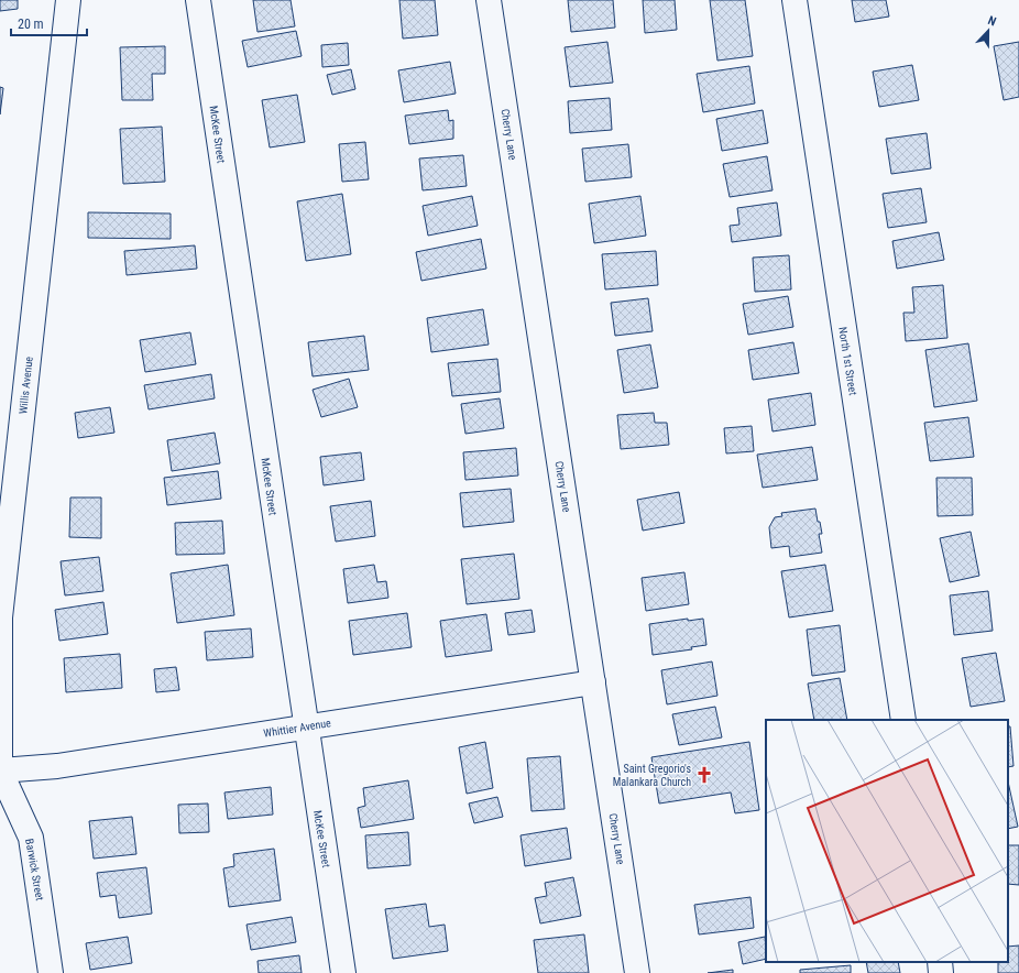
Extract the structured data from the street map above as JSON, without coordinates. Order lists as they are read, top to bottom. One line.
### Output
{"streets":{"street":["McKee Street","Cherry Lane","North 1st Street","Willis Avenue","Whittier Avenue","Barwick Street"]},"crossings":[["McKee Street","Whittier Avenue"],["Cherry Lane","Whittier Avenue"],["Willis Avenue","Whittier Avenue"],["Willis Avenue","Barwick Street"],["Whittier Avenue","Barwick Street"]],"places":{"church":["Saint Gregorio's Malankara Church"]},"scale_bar":"20 m","north":"top"}
